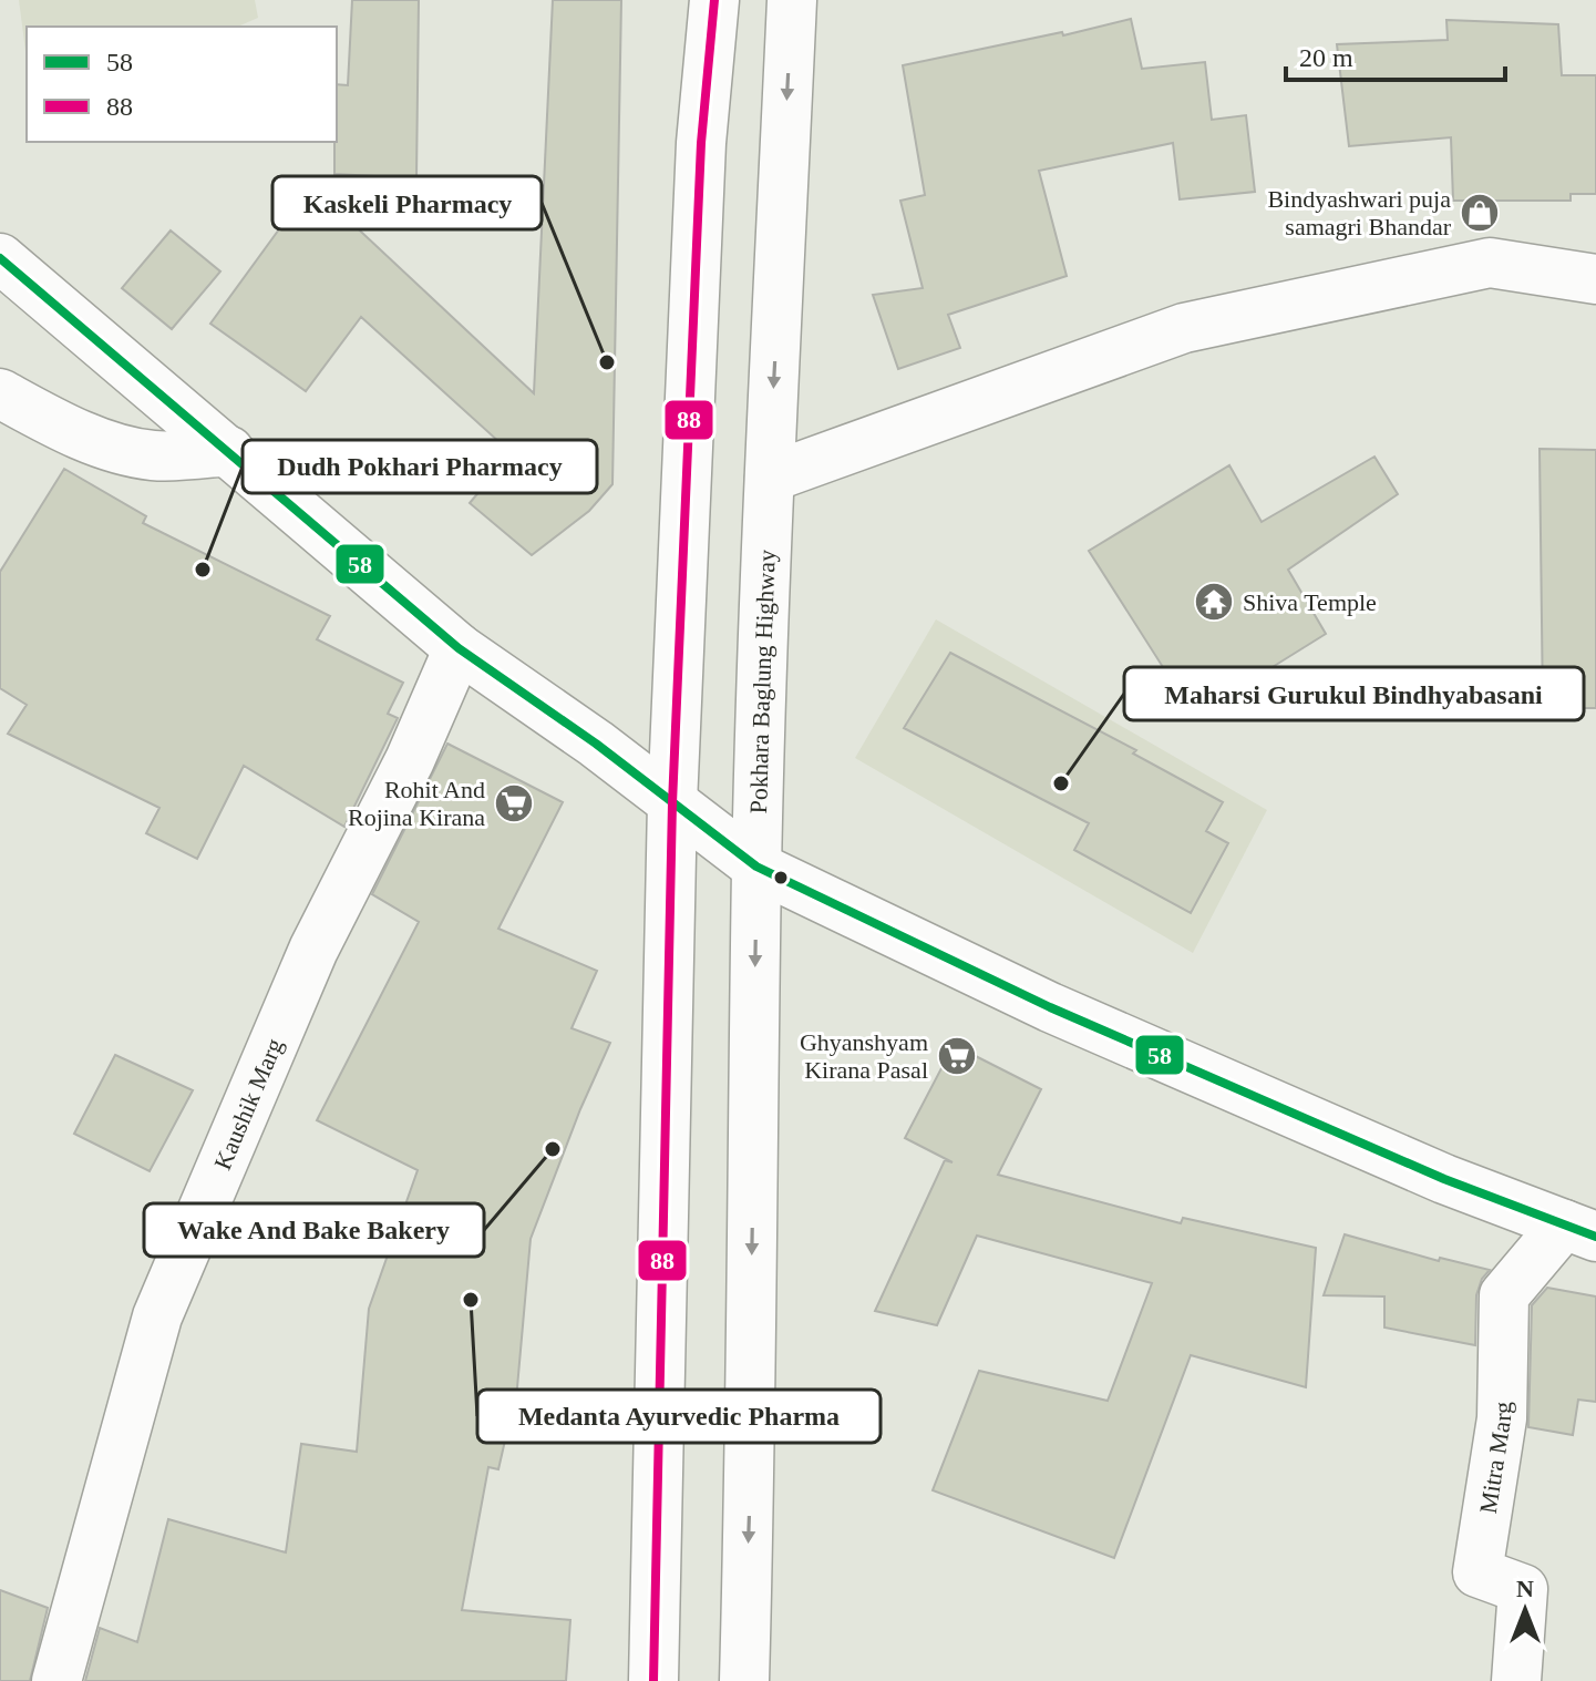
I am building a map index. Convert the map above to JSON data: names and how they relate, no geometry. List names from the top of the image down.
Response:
{
  "streets": {
    "main road": ["Pokhara Baglung Highway", "Kaushik Marg", "Mitra Marg"]
  },
  "places": {
    "shop": ["Bindyashwari puja samagri Bhandar"],
    "other": [
      "Kaskeli Pharmacy",
      "Dudh Pokhari Pharmacy",
      "Maharsi Gurukul Bindhyabasani",
      "Wake And Bake Bakery",
      "Medanta Ayurvedic Pharma"
    ],
    "temple": ["Shiva Temple"],
    "supermarket": ["Rohit And Rojina Kirana", "Ghyanshyam Kirana Pasal"]
  },
  "lines": ["transit line 88", "transit line 58"],
  "legend": ["58", "88"],
  "scale_bar": "20 m",
  "north": "top"
}
